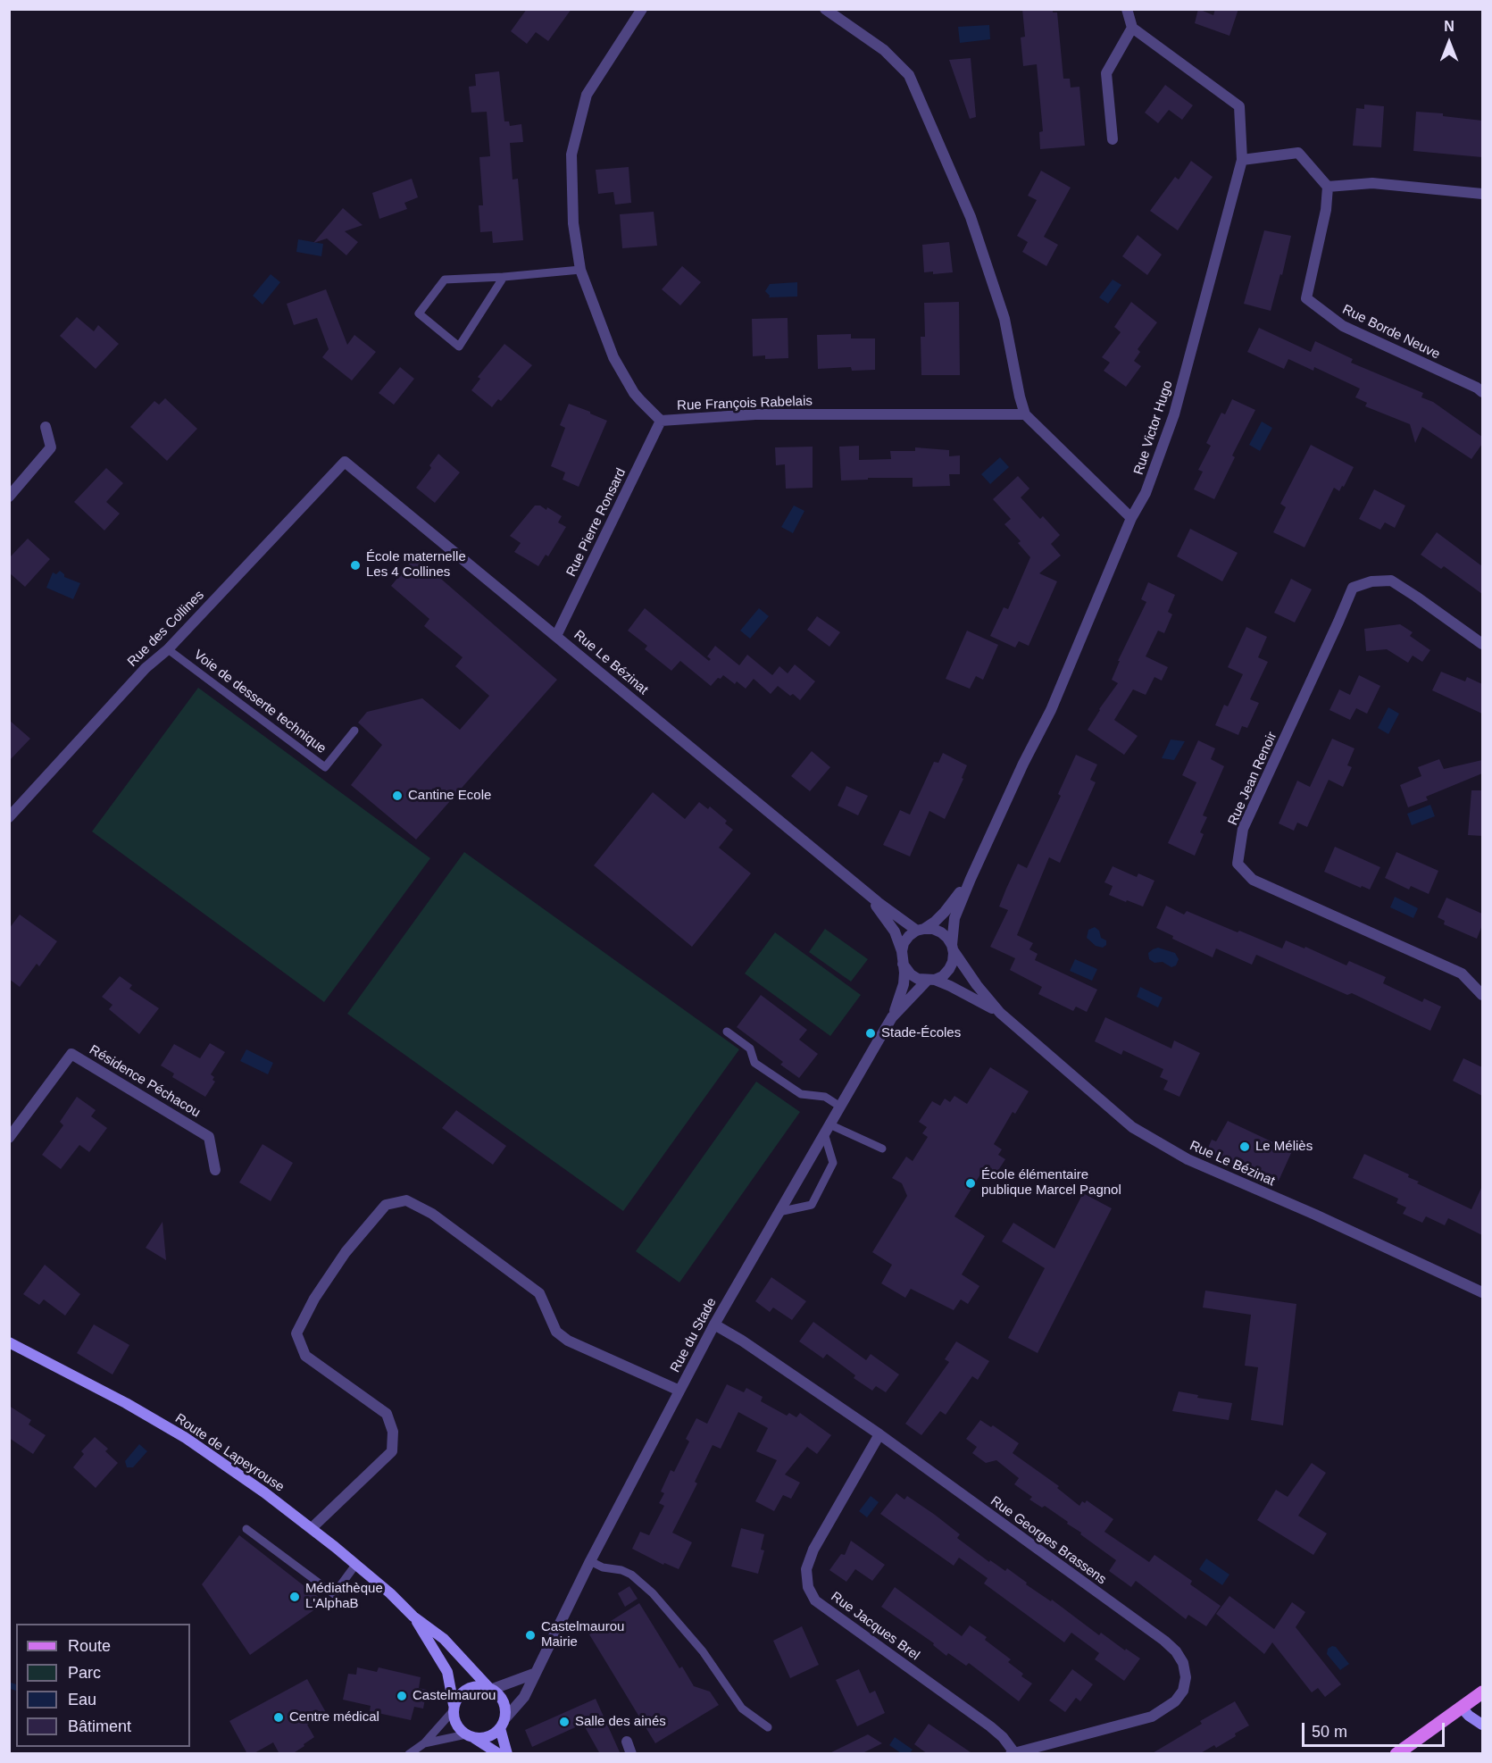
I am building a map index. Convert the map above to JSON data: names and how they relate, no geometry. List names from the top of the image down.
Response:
{
  "streets": {
    "street": [
      "Rue Borde Neuve",
      "Rue François Rabelais",
      "Rue Victor Hugo",
      "Rue Pierre Ronsard",
      "Rue des Collines",
      "Rue Le Bézinat",
      "Rue Jean Renoir",
      "Résidence Péchacou",
      "Rue du Stade",
      "Route de Lapeyrouse",
      "Rue Georges Brassens",
      "Rue Jacques Brel"
    ],
    "lane": ["Voie de desserte technique"]
  },
  "crossings": [
    ["Rue François Rabelais", "Rue Pierre Ronsard"],
    ["Rue Victor Hugo", "Rue Le Bézinat"],
    ["Rue Victor Hugo", "Rue du Stade"],
    ["Rue Pierre Ronsard", "Rue Le Bézinat"],
    ["Rue des Collines", "Rue Le Bézinat"],
    ["Rue des Collines", "Voie de desserte technique"],
    ["Rue Le Bézinat", "Rue du Stade"],
    ["Rue du Stade", "Route de Lapeyrouse"],
    ["Rue du Stade", "Rue Georges Brassens"],
    ["Rue Georges Brassens", "Rue Jacques Brel"]
  ],
  "places": [
    "École maternelle Les 4 Collines",
    "Cantine Ecole",
    "Stade-Écoles",
    "Le Méliès",
    "École élémentaire publique Marcel Pagnol",
    "Médiathèque L'AlphaB",
    "Castelmaurou Mairie",
    "Castelmaurou",
    "Centre médical",
    "Salle des ainés"
  ],
  "legend": [
    "Route",
    "Parc",
    "Eau",
    "Bâtiment"
  ],
  "scale_bar": "50 m",
  "north": "top"
}
